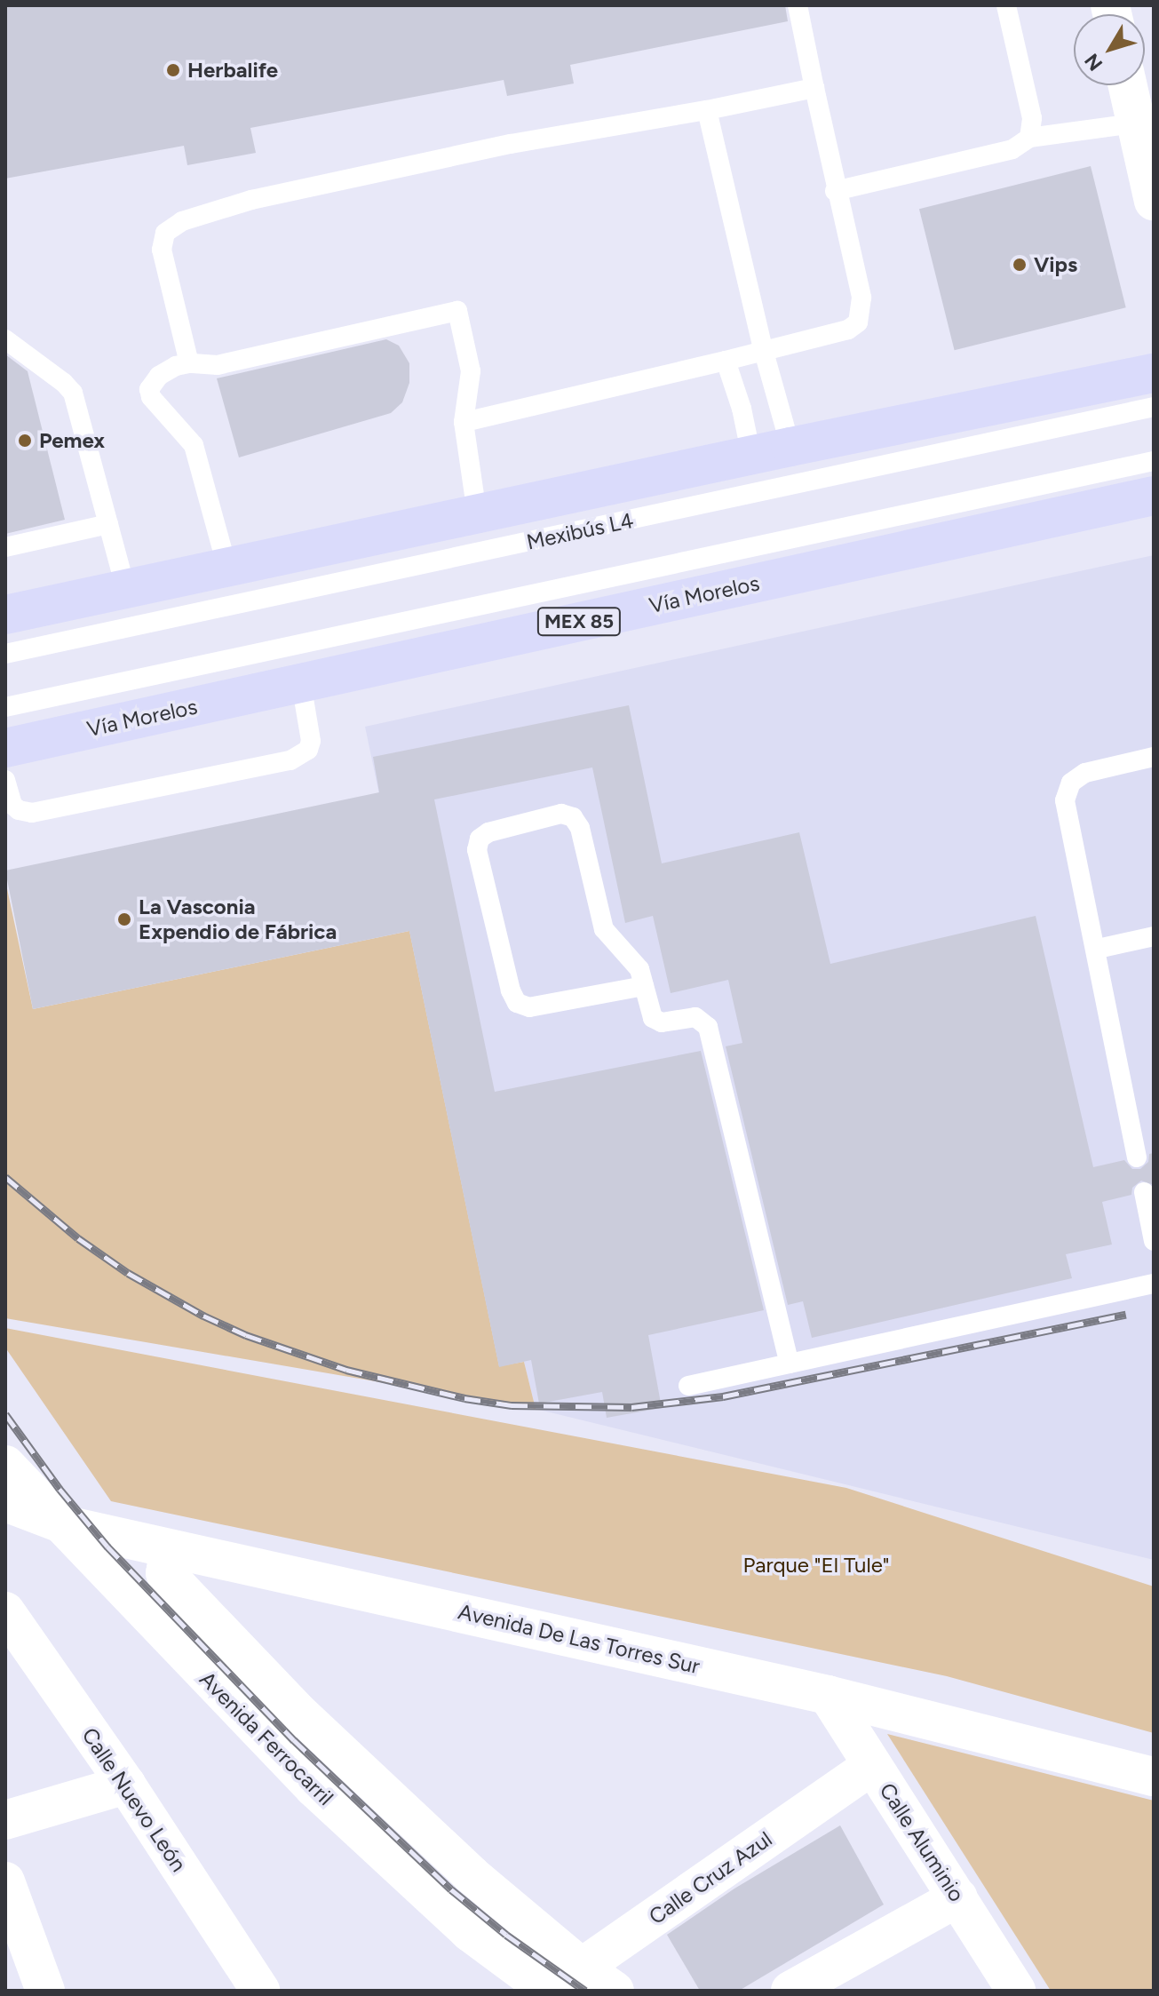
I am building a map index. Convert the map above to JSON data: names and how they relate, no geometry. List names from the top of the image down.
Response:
{
  "streets": {
    "main road": ["Vía Morelos", "MEX 85"],
    "street": [
      "Avenida De Las Torres Sur",
      "Avenida Ferrocarril",
      "Calle Nuevo León",
      "Calle Aluminio",
      "Calle Cruz Azul"
    ],
    "lane": ["Mexibús L4"]
  },
  "crossings": [
    ["Avenida De Las Torres Sur", "Avenida Ferrocarril"],
    ["Avenida De Las Torres Sur", "Calle Aluminio"],
    ["Avenida Ferrocarril", "Calle Cruz Azul"],
    ["Calle Aluminio", "Calle Cruz Azul"]
  ],
  "parks": ["Parque \"El Tule\""],
  "places": [
    "Herbalife",
    "Vips",
    "Pemex",
    "La Vasconia Expendio de Fábrica"
  ],
  "north": "bottom left"
}
